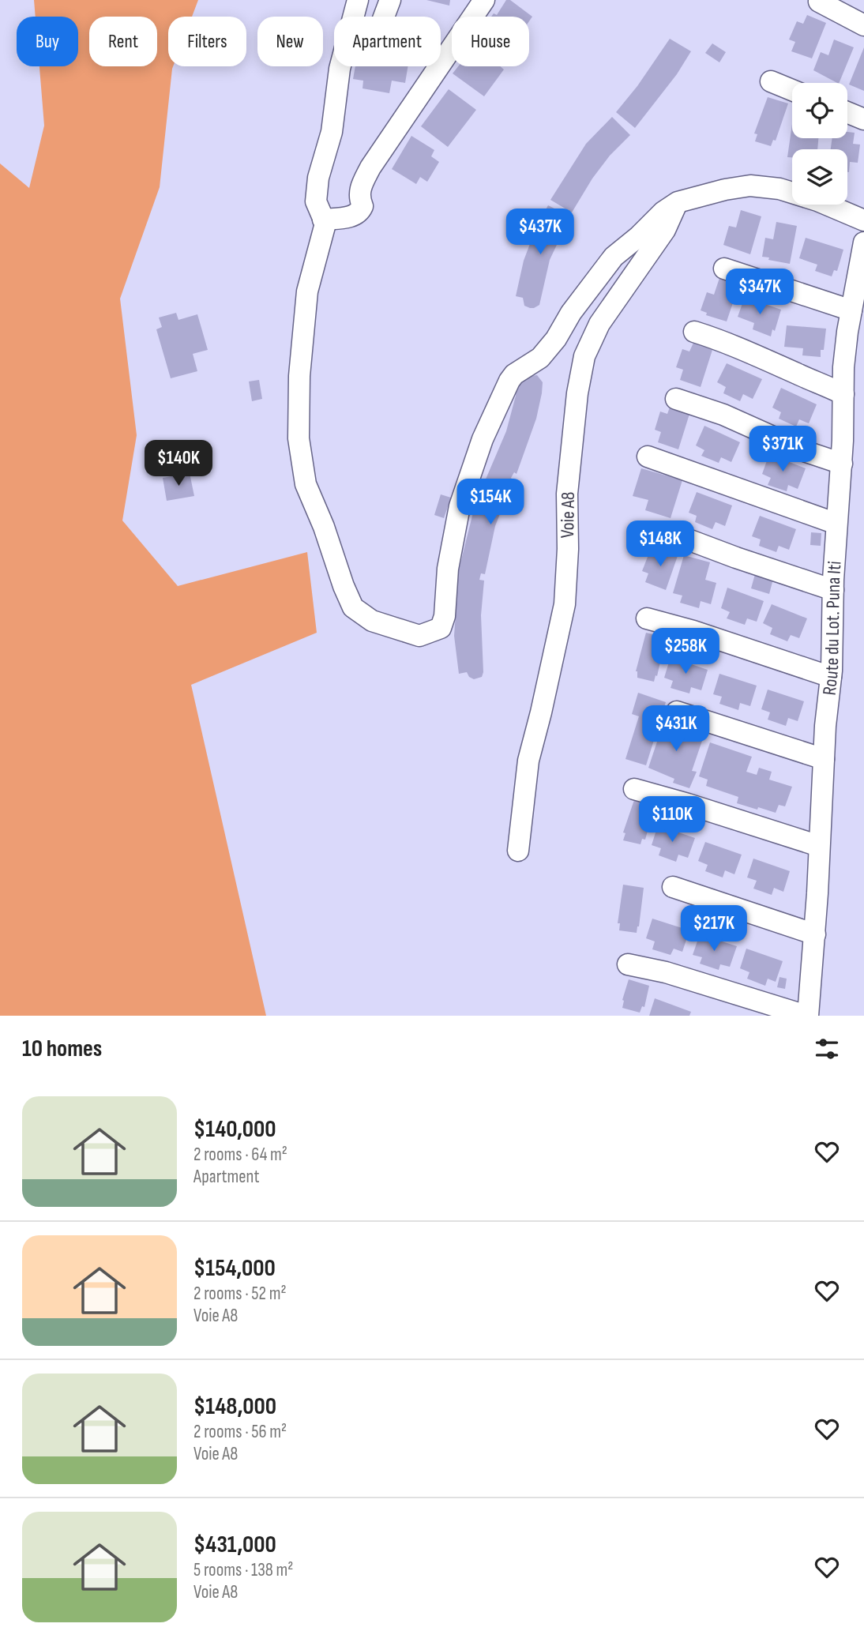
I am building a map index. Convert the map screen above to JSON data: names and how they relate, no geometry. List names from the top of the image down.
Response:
{
  "streets": {
    "street": ["Voie A8", "Route du Lot. Puna Iti"]
  },
  "page": {
    "chip": [
      "Buy",
      "Rent",
      "Filters",
      "New",
      "Apartment",
      "House"
    ],
    "price": [
      "$437K",
      "$347K",
      "$371K",
      "$140K",
      "$154K",
      "$148K",
      "$258K",
      "$431K",
      "$110K",
      "$217K"
    ],
    "heading": "10 homes",
    "list": [
      {
        "name": "$140,000",
        "note": "2 rooms · 64 m² · Apartment"
      },
      {
        "name": "$154,000",
        "note": "2 rooms · 52 m² · Voie A8"
      },
      {
        "name": "$148,000",
        "note": "2 rooms · 56 m² · Voie A8"
      },
      {
        "name": "$431,000",
        "note": "5 rooms · 138 m² · Voie A8"
      }
    ]
  }
}
